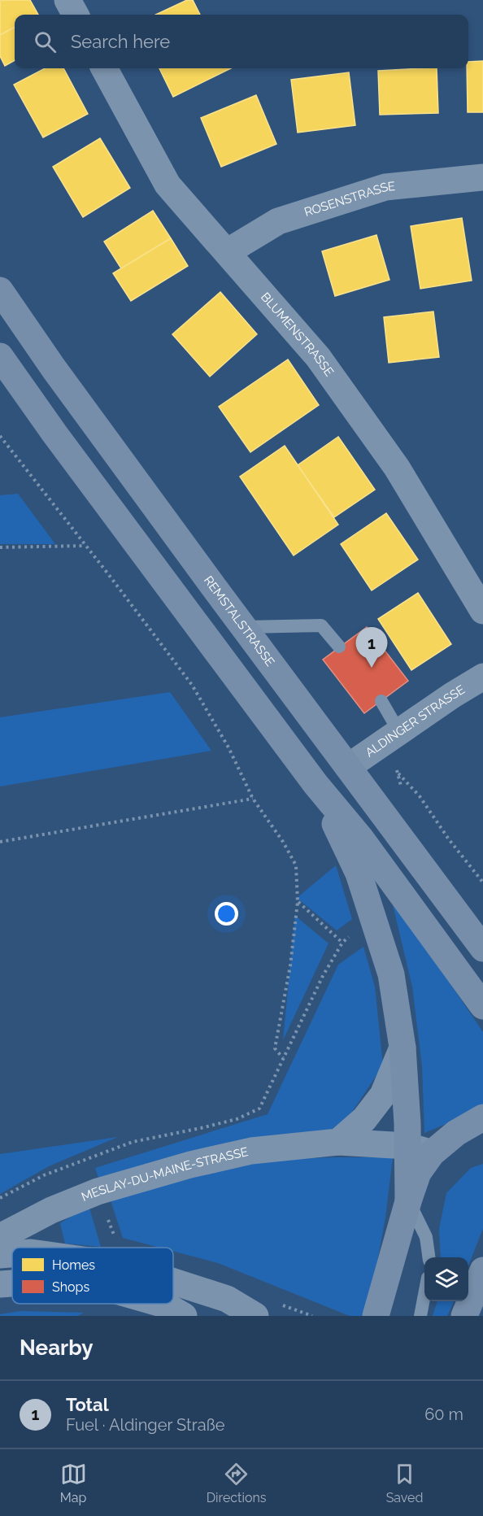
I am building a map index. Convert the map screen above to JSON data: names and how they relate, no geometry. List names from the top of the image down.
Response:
{
  "streets": {
    "main road": ["REMSTALSTRASSE"],
    "street": [
      "ROSENSTRASSE",
      "BLUMENSTRASSE",
      "ALDINGER STRASSE",
      "MESLAY-DU-MAINE-STRASSE"
    ]
  },
  "crossings": [
    ["ROSENSTRASSE", "BLUMENSTRASSE"],
    ["REMSTALSTRASSE", "ALDINGER STRASSE"]
  ],
  "legend": ["Homes", "Shops"],
  "page": {
    "search": "Search here",
    "pins": "1",
    "heading": "Nearby",
    "list": [
      {
        "mark": "1",
        "name": "Total",
        "note": "Fuel · Aldinger Straße",
        "value": "60 m"
      }
    ],
    "nav": ["Map", "Directions", "Saved"]
  }
}
